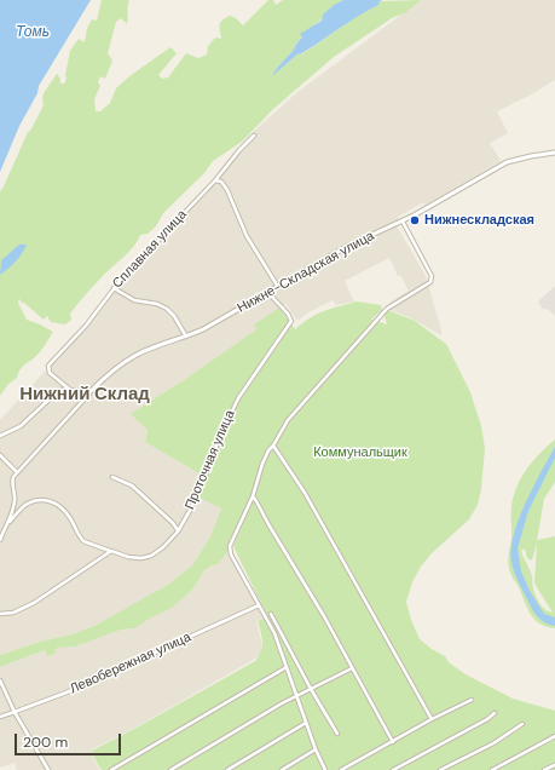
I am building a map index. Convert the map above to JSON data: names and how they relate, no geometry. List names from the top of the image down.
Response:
{
  "streets": {
    "street": [
      "Сплавная улица",
      "Нижне-Складская улица",
      "Проточная улица",
      "Левобережная улица"
    ]
  },
  "crossings": [
    ["Нижне-Складская улица", "Проточная улица"]
  ],
  "districts": ["Нижний Склад"],
  "water": ["Томь"],
  "parks": ["Коммунальщик"],
  "places": ["Нижнескладская"],
  "scale_bar": "200 m"
}
